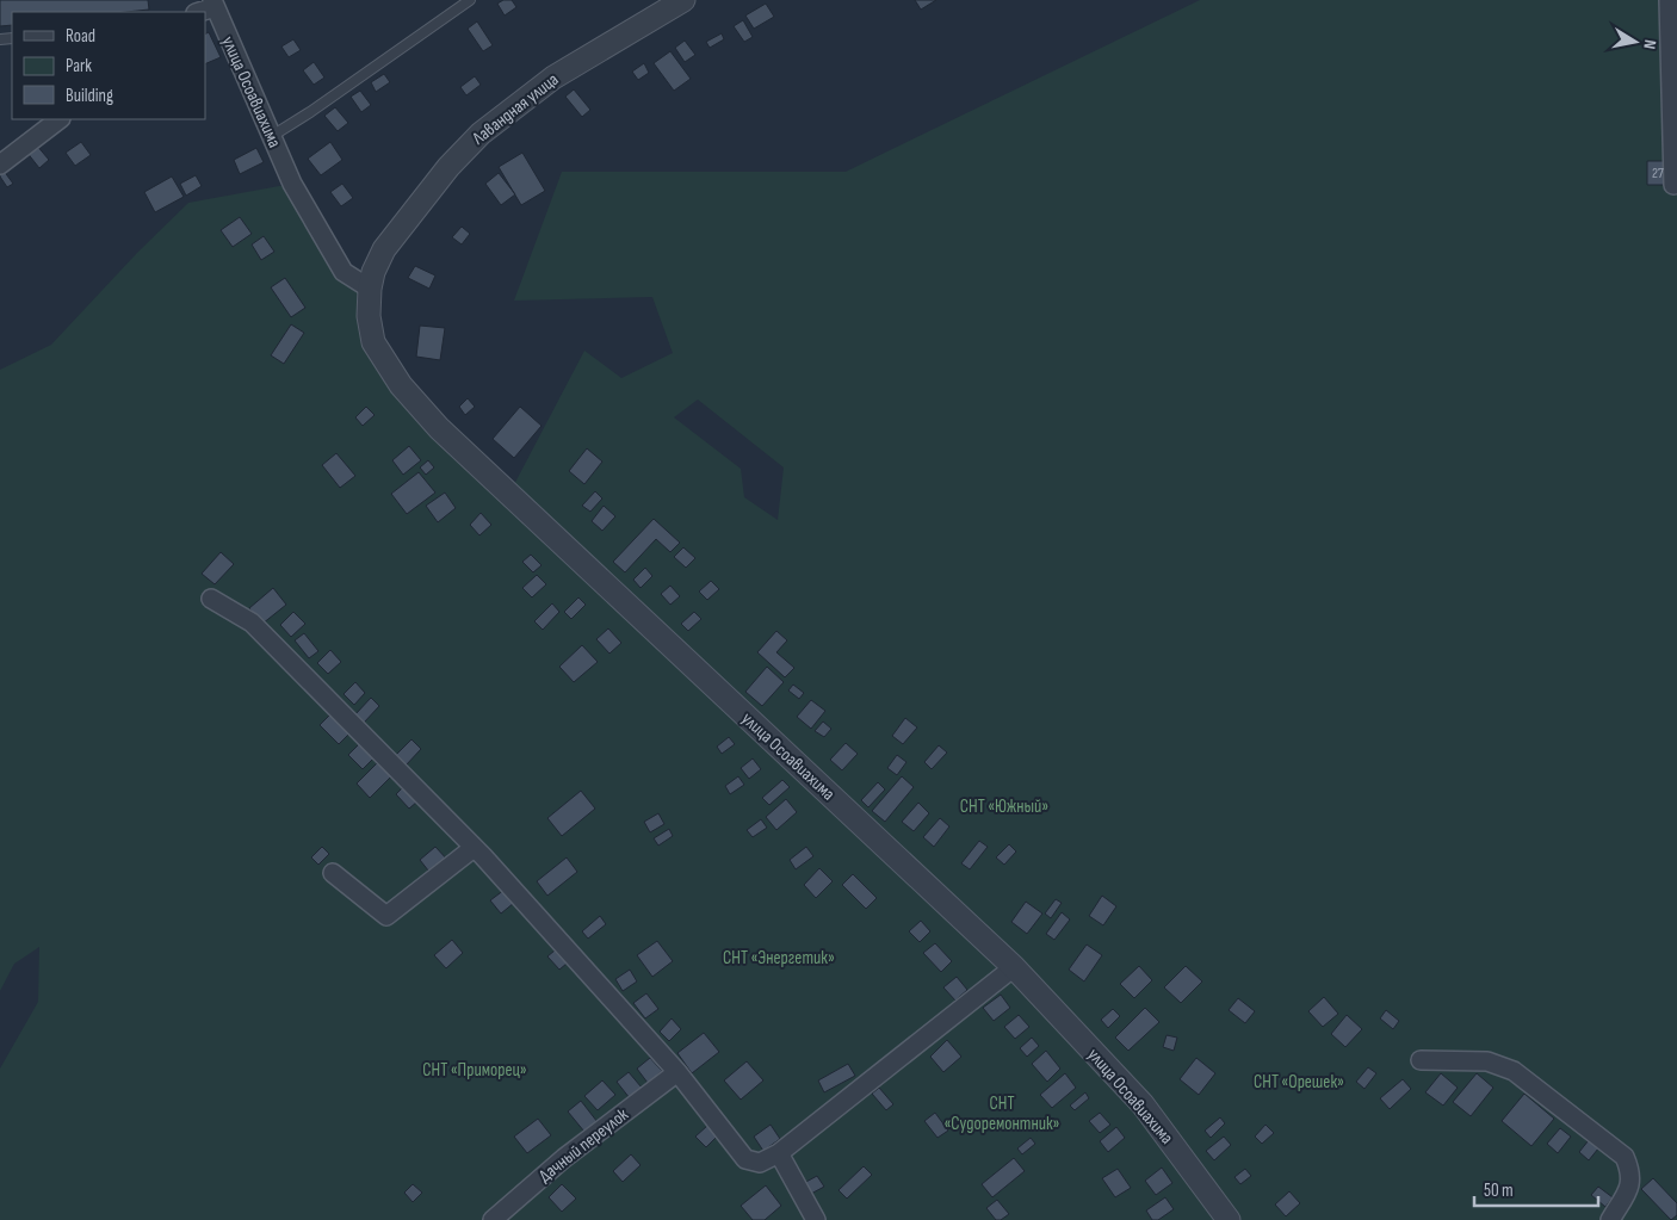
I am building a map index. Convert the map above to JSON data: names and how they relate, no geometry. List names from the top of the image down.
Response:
{
  "streets": {
    "street": ["улица Осоавиахима", "Лавандная улица", "Дачный переулок"]
  },
  "crossings": [
    ["улица Осоавиахима", "Лавандная улица"]
  ],
  "parks": [
    "СНТ «Южный»",
    "СНТ «Энергетик»",
    "СНТ «Приморец»",
    "СНТ «Орешек»",
    "СНТ «Судоремонтник»"
  ],
  "house_numbers": ["27"],
  "legend": ["Road", "Park", "Building"],
  "scale_bar": "50 m",
  "north": "right"
}
